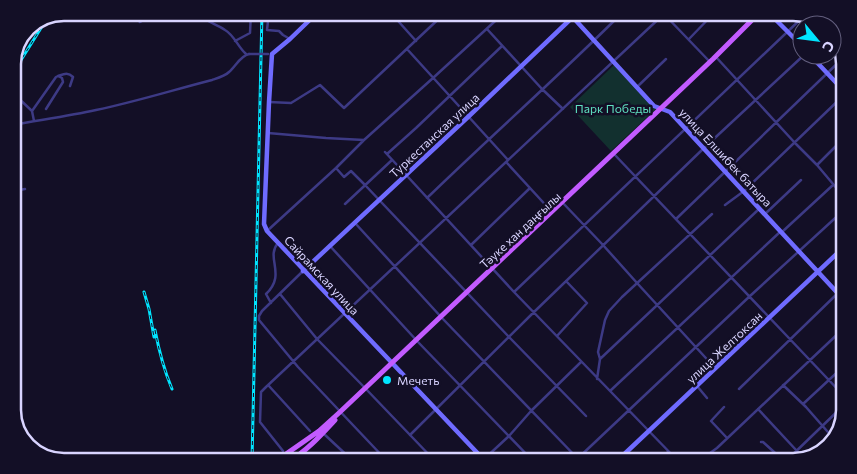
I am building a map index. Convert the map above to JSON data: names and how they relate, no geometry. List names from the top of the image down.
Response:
{
  "streets": {
    "main road": [
      "Туркестанская улица",
      "улица Елшибек батыра",
      "Тәуке хан даңғылы",
      "Сайрамская улица",
      "улица Желтоксан"
    ]
  },
  "crossings": [
    ["Туркестанская улица", "Сайрамская улица"],
    ["улица Елшибек батыра", "Тәуке хан даңғылы"],
    ["улица Елшибек батыра", "улица Желтоксан"],
    ["Тәуке хан даңғылы", "Сайрамская улица"]
  ],
  "parks": ["Парк Победы"],
  "places": ["Мечеть"],
  "north": "bottom right"
}
